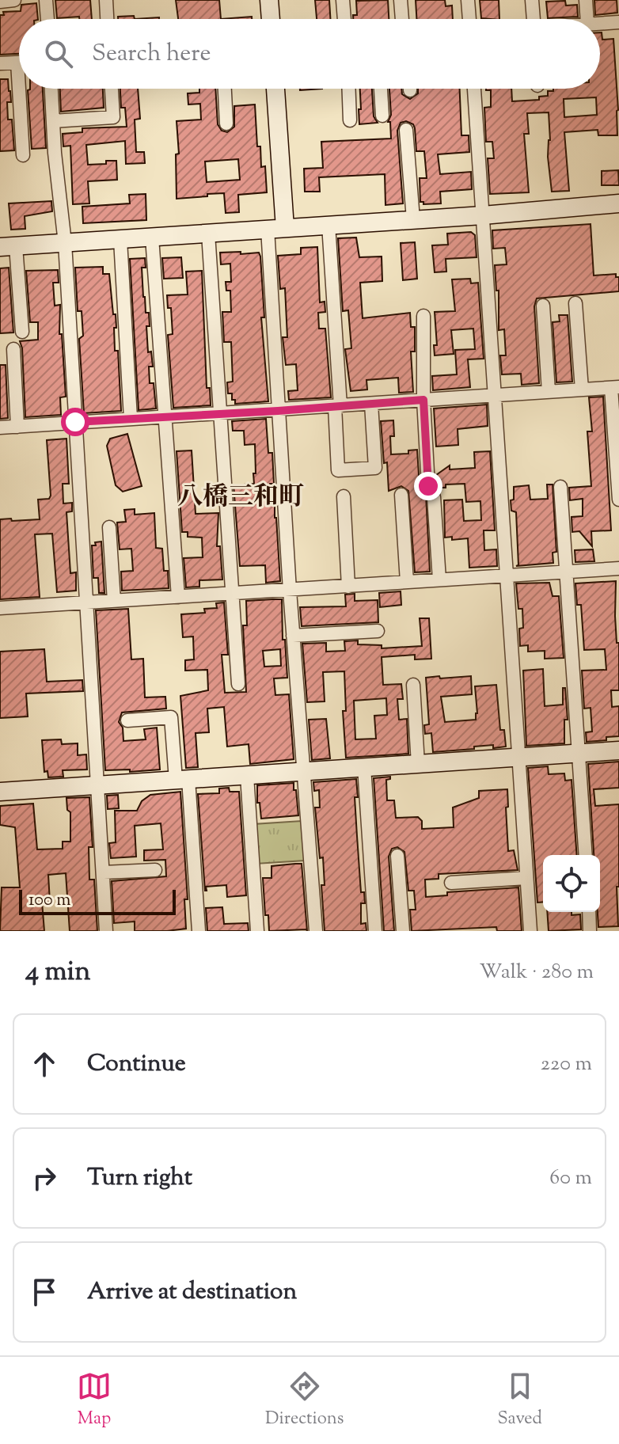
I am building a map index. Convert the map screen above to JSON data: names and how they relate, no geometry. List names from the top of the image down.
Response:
{
  "districts": ["八橋三和町"],
  "scale_bar": "100 m",
  "page": {
    "search": "Search here",
    "scale": "100 m",
    "heading": ["4 min", "Walk · 280 m"],
    "list": [
      ["Continue", "220 m"],
      ["Turn right", "60 m"],
      "Arrive at destination"
    ],
    "nav": ["Map", "Directions", "Saved"]
  }
}
